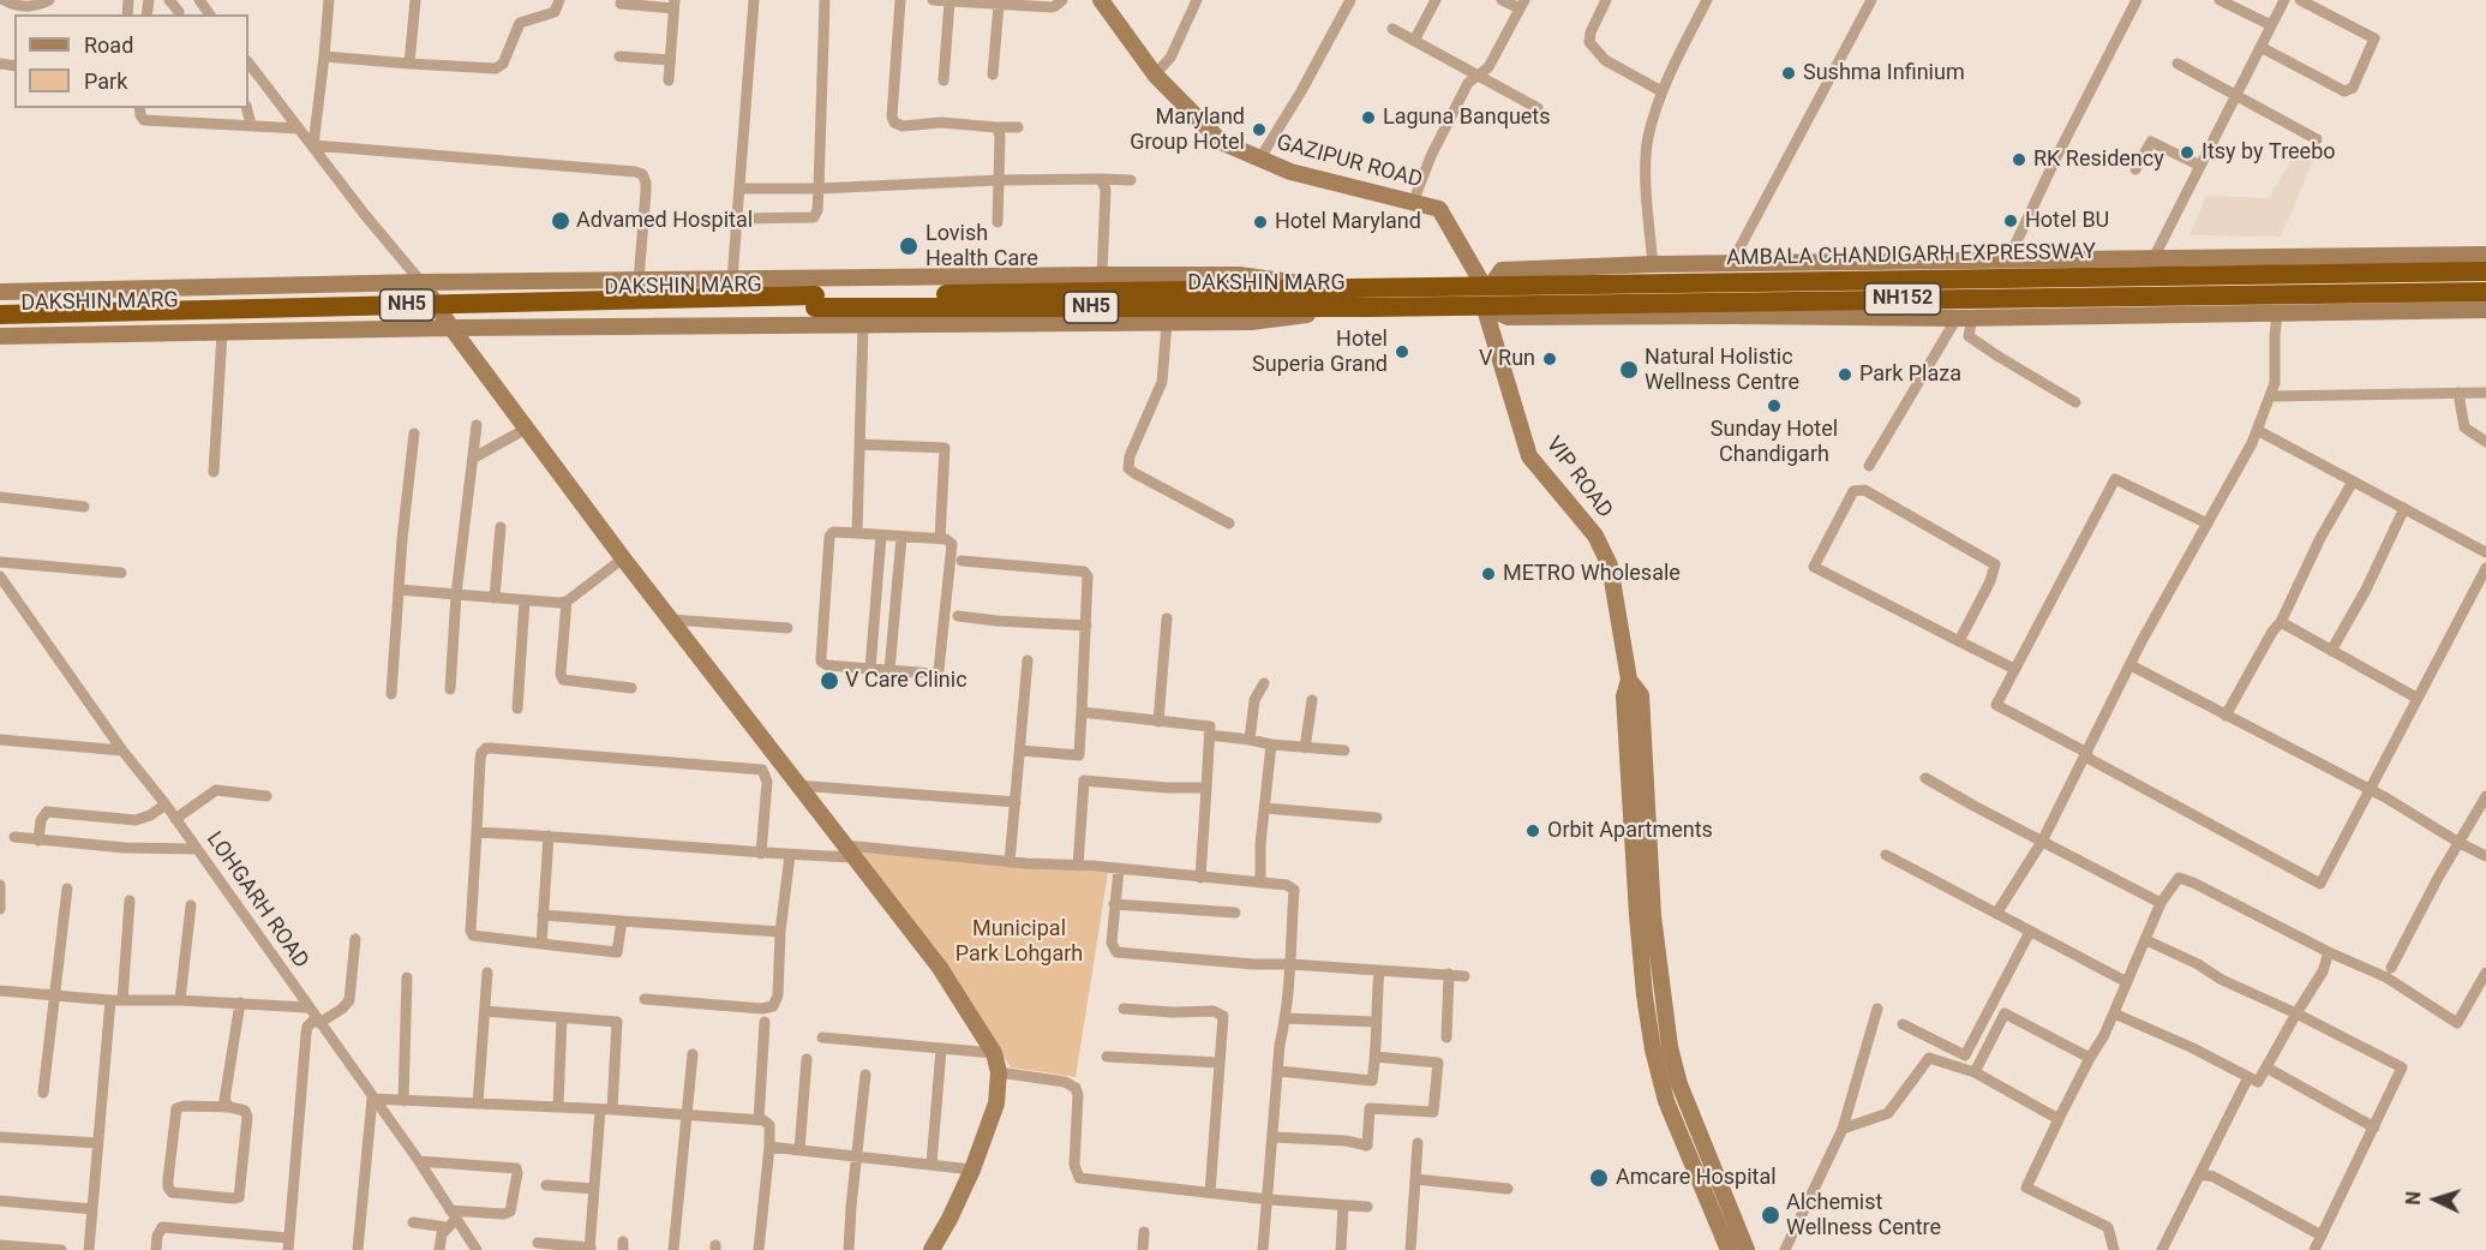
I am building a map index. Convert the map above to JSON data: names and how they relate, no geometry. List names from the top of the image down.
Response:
{
  "streets": {
    "highway": [
      "AMBALA CHANDIGARH EXPRESSWAY",
      "DAKSHIN MARG",
      "NH152",
      "NH5"
    ],
    "street": ["GAZIPUR ROAD", "VIP ROAD", "LOHGARH ROAD"]
  },
  "crossings": [
    ["GAZIPUR ROAD", "AMBALA CHANDIGARH EXPRESSWAY"],
    ["GAZIPUR ROAD", "VIP ROAD"],
    ["AMBALA CHANDIGARH EXPRESSWAY", "DAKSHIN MARG"],
    ["AMBALA CHANDIGARH EXPRESSWAY", "NH152"],
    ["AMBALA CHANDIGARH EXPRESSWAY", "NH5"],
    ["AMBALA CHANDIGARH EXPRESSWAY", "VIP ROAD"],
    ["DAKSHIN MARG", "NH152"],
    ["DAKSHIN MARG", "NH5"]
  ],
  "parks": ["Municipal Park Lohgarh"],
  "places": [
    "Sushma Infinium",
    "Laguna Banquets",
    "Maryland Group Hotel",
    "Itsy by Treebo",
    "RK Residency",
    "Advamed Hospital",
    "Hotel BU",
    "Hotel Maryland",
    "Lovish Health Care",
    "Hotel Superia Grand",
    "V Run",
    "Natural Holistic Wellness Centre",
    "Park Plaza",
    "Sunday Hotel Chandigarh",
    "METRO Wholesale",
    "V Care Clinic",
    "Orbit Apartments",
    "Amcare Hospital",
    "Alchemist Wellness Centre"
  ],
  "legend": ["Road", "Park"],
  "north": "left"
}
